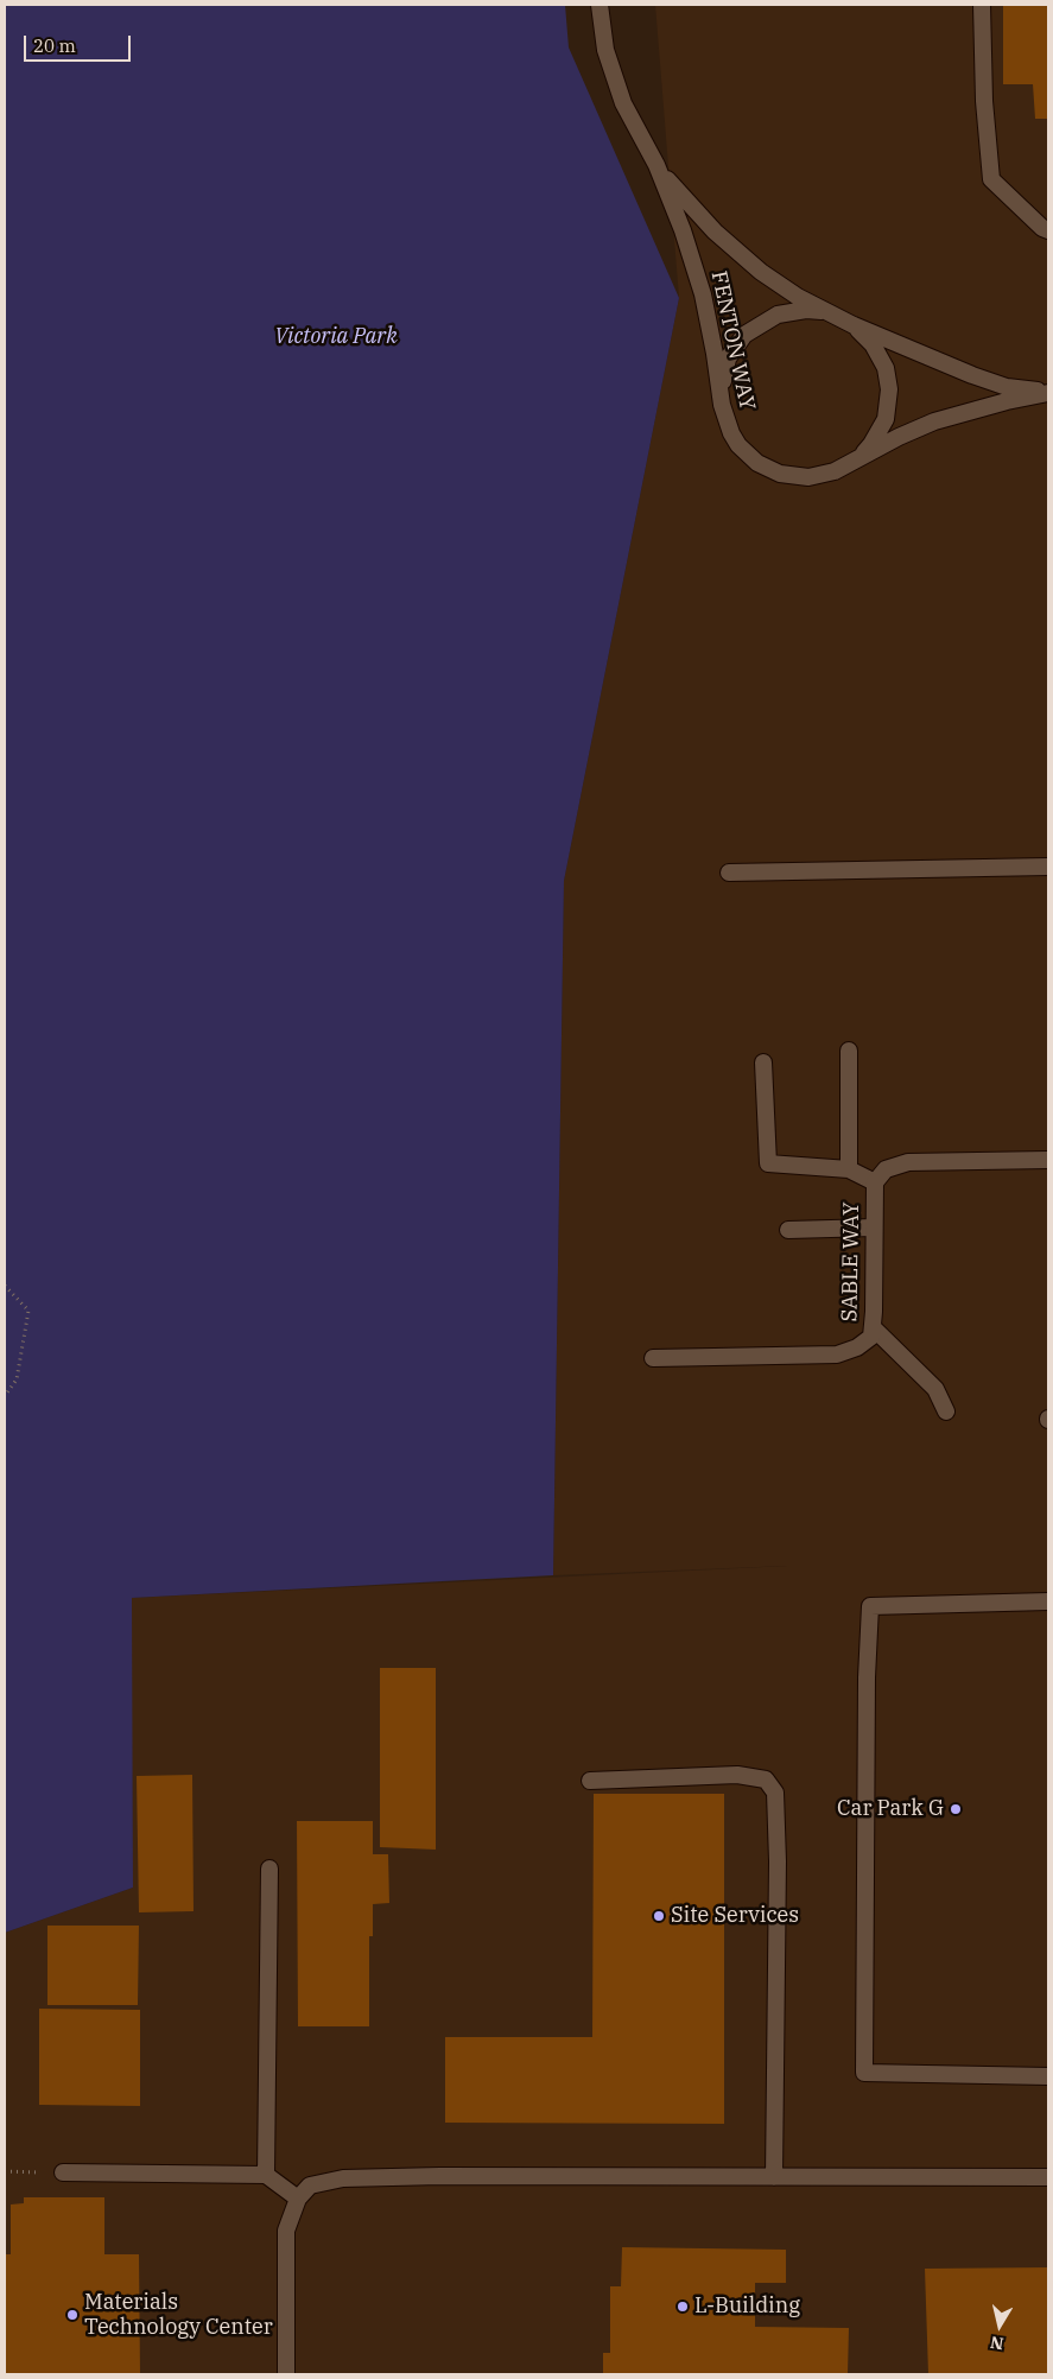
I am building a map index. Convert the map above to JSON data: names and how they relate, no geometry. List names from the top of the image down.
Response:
{
  "streets": {
    "street": ["FENTON WAY", "SABLE WAY"]
  },
  "parks": ["Victoria Park"],
  "places": [
    "Car Park G",
    "Site Services",
    "L-Building",
    "Materials Technology Center"
  ],
  "scale_bar": "20 m",
  "north": "bottom"
}
